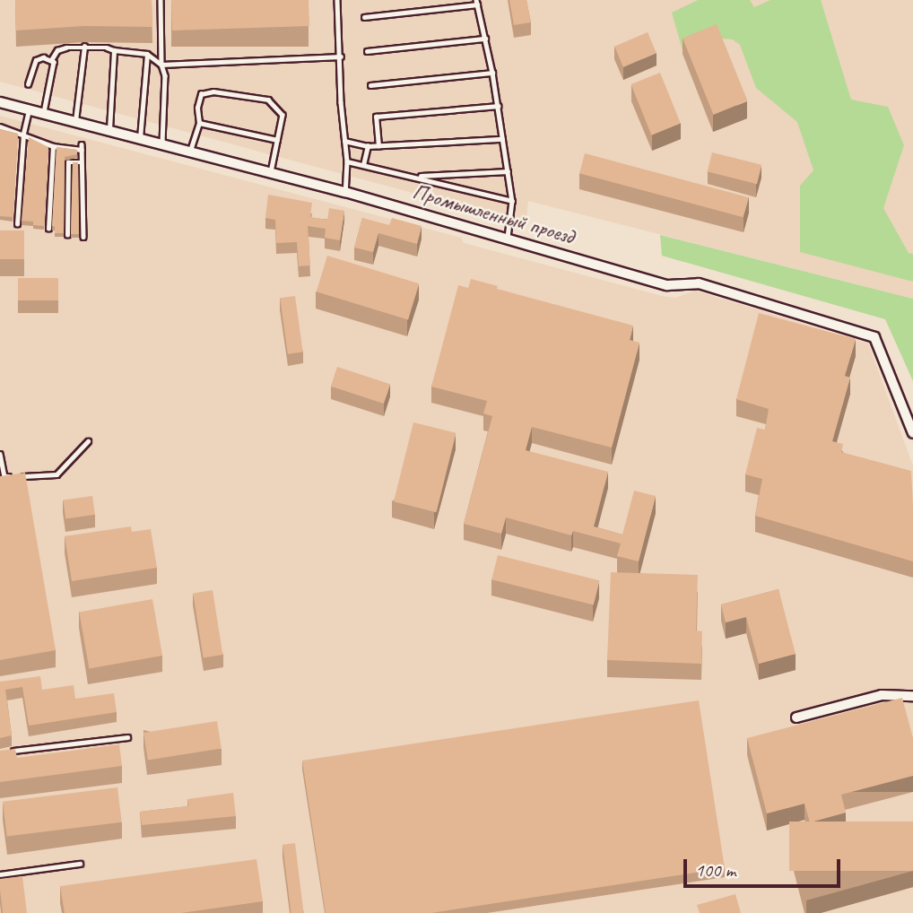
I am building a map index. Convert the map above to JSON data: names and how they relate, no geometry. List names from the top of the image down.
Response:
{
  "streets": {
    "street": ["Промышленный проезд"]
  },
  "scale_bar": "100 m"
}
